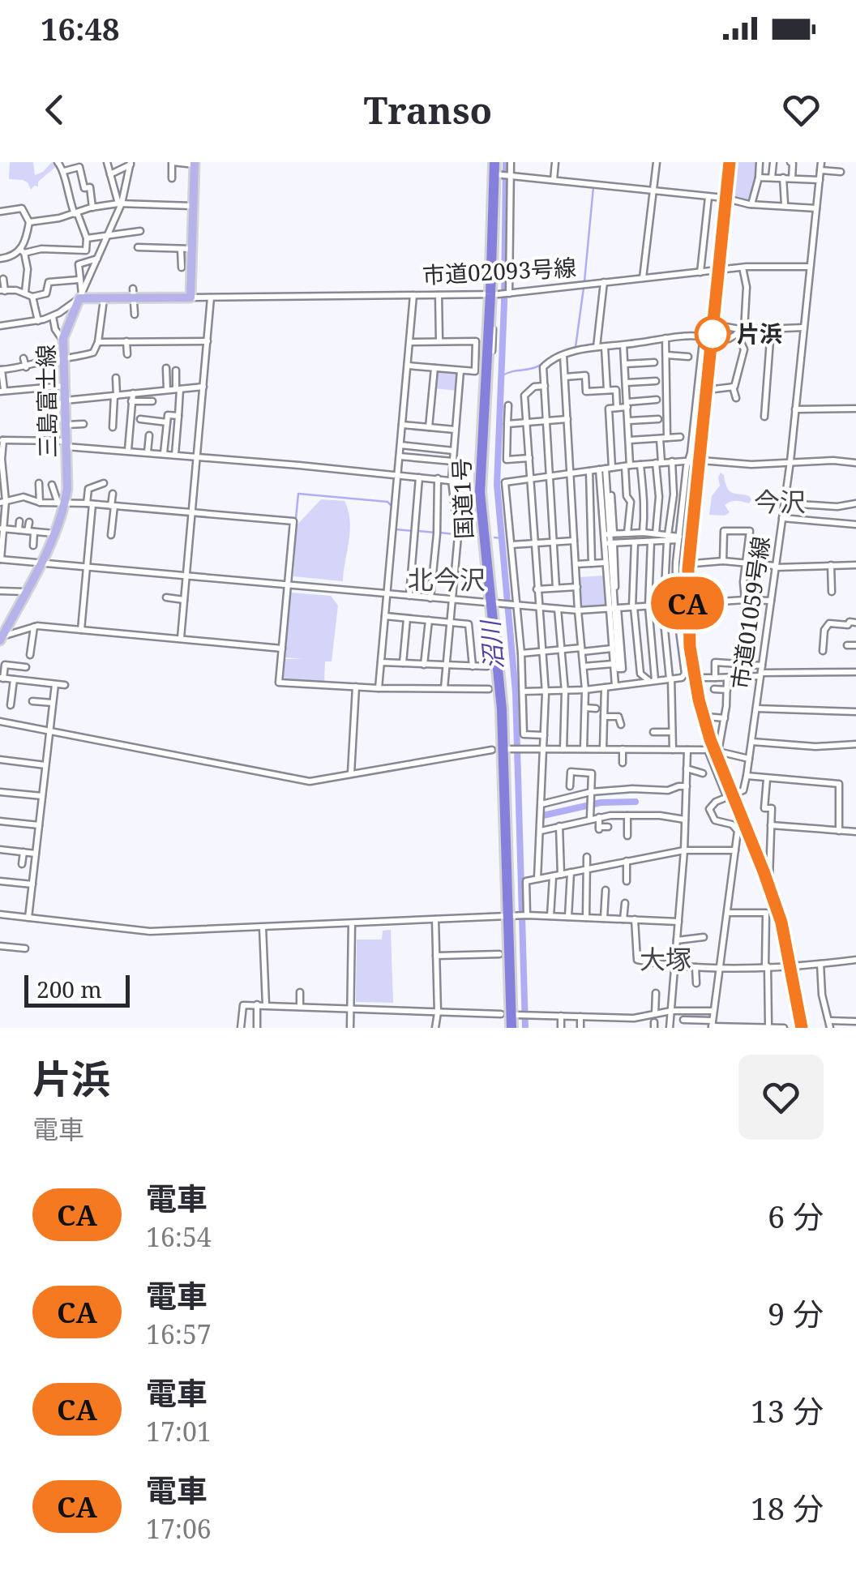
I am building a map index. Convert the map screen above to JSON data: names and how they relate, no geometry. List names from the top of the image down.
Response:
{
  "streets": {
    "highway": ["国道1号"],
    "main road": ["三島富士線"],
    "street": ["市道02093号線", "市道01059号線"]
  },
  "crossings": [
    ["市道02093号線", "国道1号"],
    ["市道02093号線", "市道01059号線"]
  ],
  "districts": ["今沢", "北今沢", "大塚"],
  "water": ["沼川"],
  "places": ["片浜"],
  "scale_bar": "200 m",
  "page": {
    "status": "16:48",
    "header": "Transo",
    "on_map": "CA",
    "scale": "200 m",
    "heading": ["片浜", "電車"],
    "list": [
      {
        "mark": "CA",
        "name": "電車",
        "note": "16:54",
        "value": "6 分"
      },
      {
        "mark": "CA",
        "name": "電車",
        "note": "16:57",
        "value": "9 分"
      },
      {
        "mark": "CA",
        "name": "電車",
        "note": "17:01",
        "value": "13 分"
      },
      {
        "mark": "CA",
        "name": "電車",
        "note": "17:06",
        "value": "18 分"
      }
    ]
  }
}
